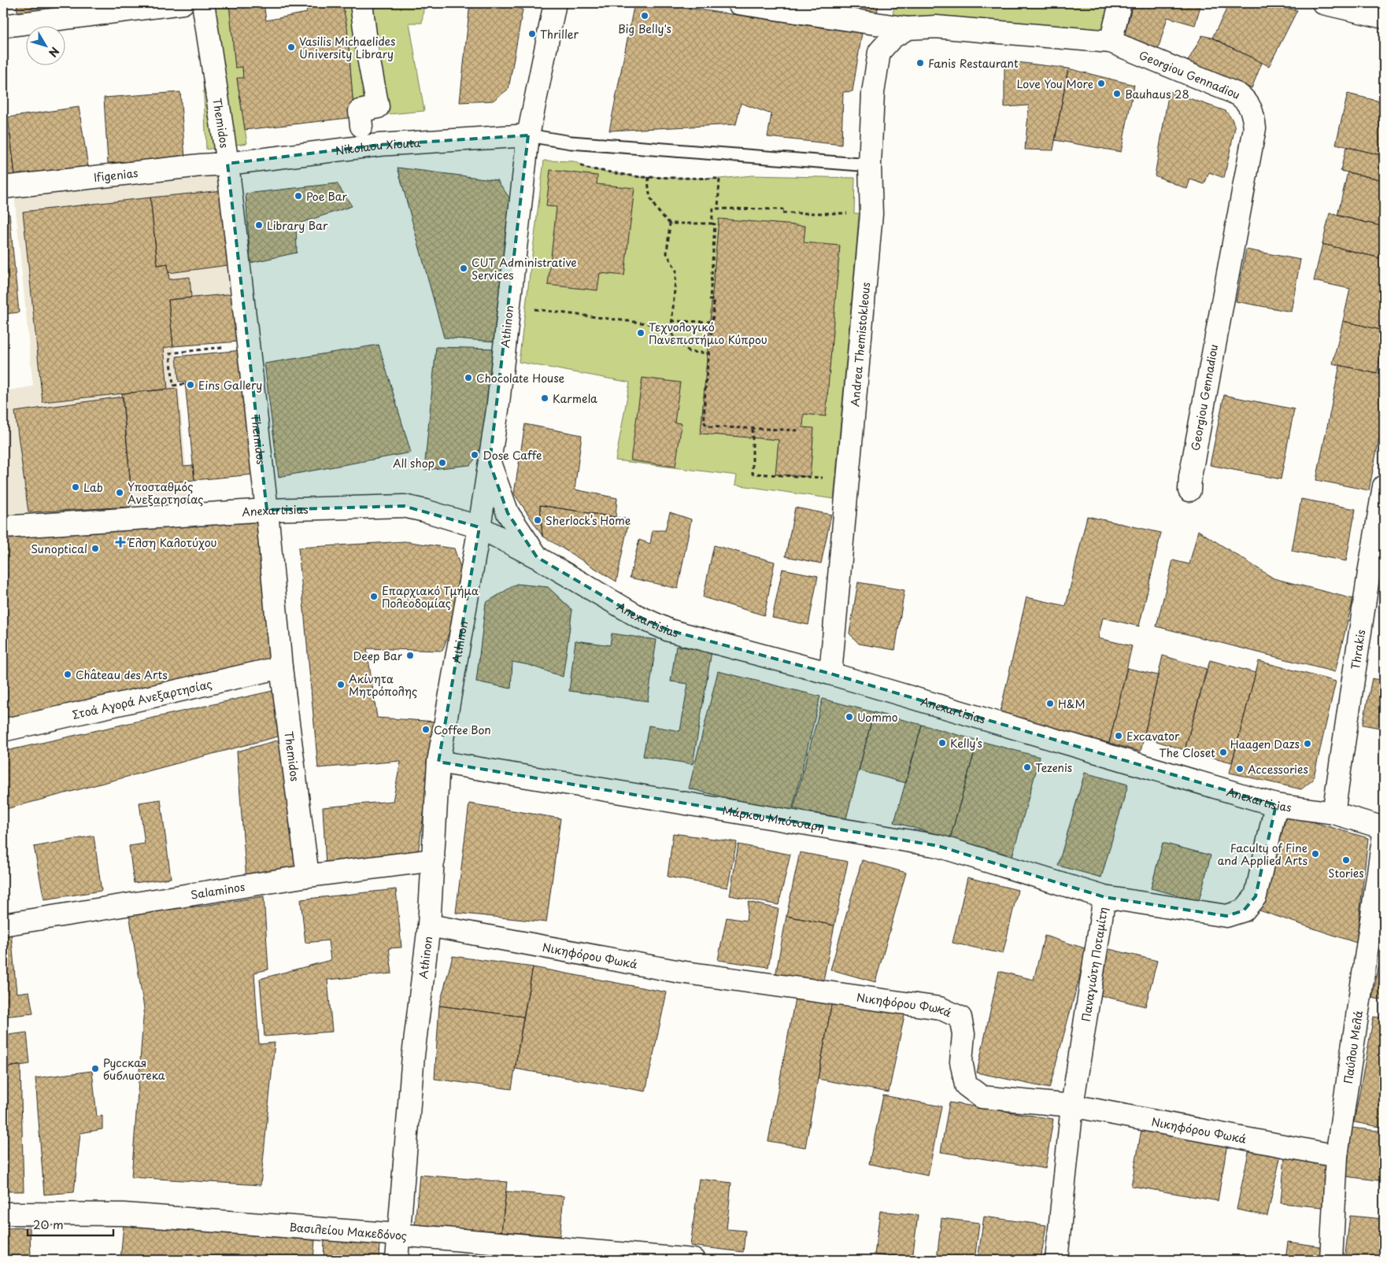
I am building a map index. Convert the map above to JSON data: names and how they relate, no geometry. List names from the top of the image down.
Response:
{
  "streets": {
    "street": [
      "Georgiou Gennadiou",
      "Themidos",
      "Nikolaou Xiouta",
      "Ifigenias",
      "Athinon",
      "Andrea Themistokleous",
      "Anexartisias",
      "Thrakis",
      "Στοά Αγορά Ανεξαρτησίας",
      "Μάρκου Μπότσαρη",
      "Salaminos",
      "Νικηφόρου Φωκά",
      "Παναγιώτη Ποταμίτη",
      "Παύλου Μελά",
      "Βασιλείου Μακεδόνος"
    ]
  },
  "crossings": [
    ["Georgiou Gennadiou", "Andrea Themistokleous"],
    ["Themidos", "Nikolaou Xiouta"],
    ["Themidos", "Ifigenias"],
    ["Themidos", "Anexartisias"],
    ["Themidos", "Στοά Αγορά Ανεξαρτησίας"],
    ["Themidos", "Salaminos"],
    ["Nikolaou Xiouta", "Ifigenias"],
    ["Nikolaou Xiouta", "Athinon"],
    ["Athinon", "Anexartisias"],
    ["Athinon", "Μάρκου Μπότσαρη"],
    ["Athinon", "Salaminos"],
    ["Athinon", "Νικηφόρου Φωκά"],
    ["Athinon", "Βασιλείου Μακεδόνος"],
    ["Andrea Themistokleous", "Anexartisias"],
    ["Anexartisias", "Thrakis"],
    ["Anexartisias", "Παναγιώτη Ποταμίτη"],
    ["Μάρκου Μπότσαρη", "Παναγιώτη Ποταμίτη"],
    ["Νικηφόρου Φωκά", "Παναγιώτη Ποταμίτη"],
    ["Νικηφόρου Φωκά", "Παύλου Μελά"]
  ],
  "places": {
    "other": [
      "Big Belly's",
      "Thriller",
      "Vasilis Michaelides University Library",
      "Fanis Restaurant",
      "Love You More",
      "Bauhaus 28",
      "Poe Bar",
      "Library Bar",
      "CUT Administrative Services",
      "Τεχνολογικό Πανεπιστήμιο Κύπρου",
      "Chocolate House",
      "Eins Gallery",
      "Karmela",
      "Dose Caffe",
      "All shop",
      "Lab",
      "Υποσταθμός Ανεξαρτησίας",
      "Sherlock’s Home",
      "Sunoptical",
      "Επαρχιακό Τμήμα Πολεοδομίας",
      "Deep Bar",
      "Château des Arts",
      "Ακίνητα Μητρόπολης",
      "H&M",
      "Uommo",
      "Coffee Bon",
      "Excavator",
      "Kelly’s",
      "Haagen Dazs",
      "The Closet",
      "Tezenis",
      "Accessories",
      "Faculty of Fine and Applied Arts",
      "Stories",
      "Русская библиотека"
    ],
    "health": ["Έλση Καλοτύχου"]
  },
  "scale_bar": "20 m",
  "north": "bottom right"
}
